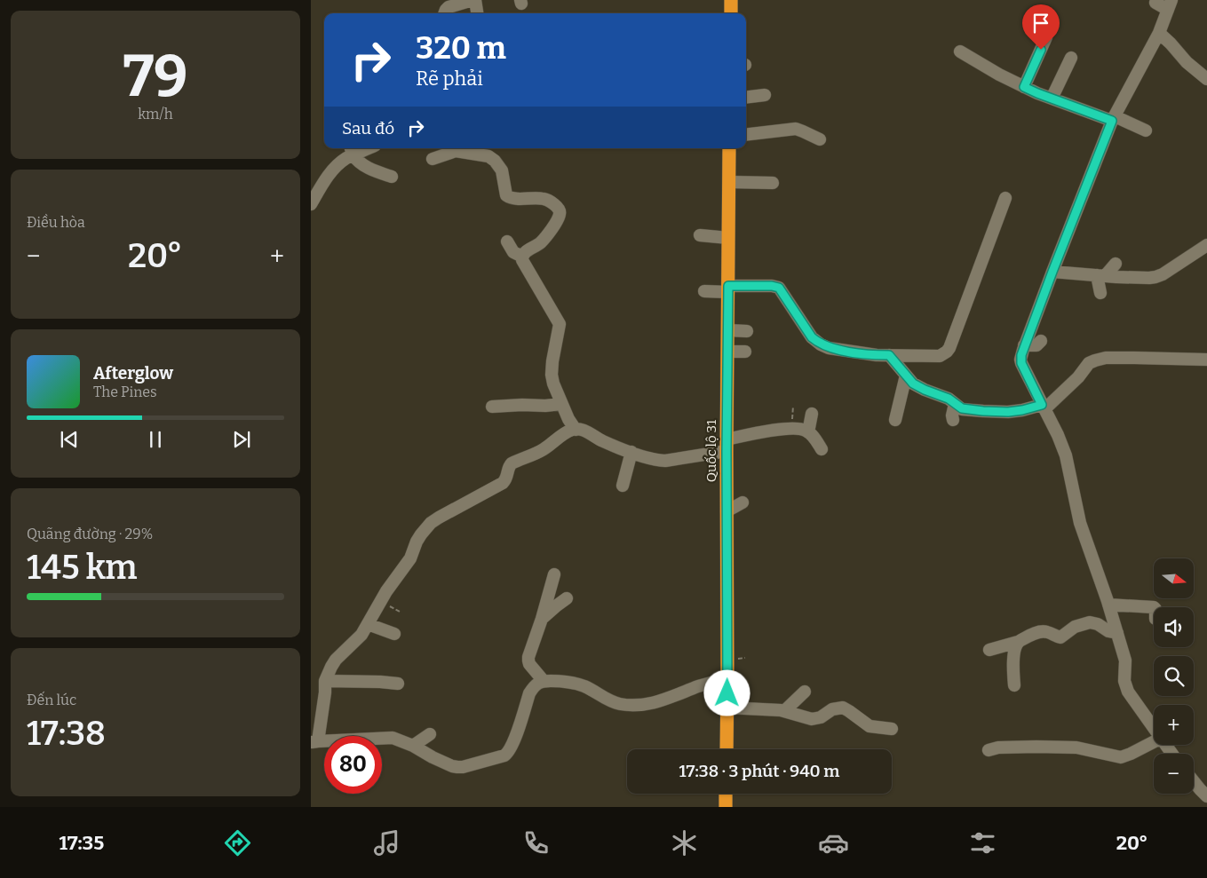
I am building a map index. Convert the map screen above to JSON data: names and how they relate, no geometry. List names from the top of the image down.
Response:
{
  "streets": {
    "highway": ["Quốc lộ 31"]
  },
  "north": "right",
  "page": {
    "tile": [
      ["79", "km/h"],
      "Điều hòa",
      ["Quãng đường · 29%", "145 km"],
      ["Đến lúc", "17:38"]
    ],
    "turn": ["320 m", "Rẽ phải"],
    "then": "Sau đó",
    "heat": ["−", "20°", "+"],
    "song": ["Afterglow", "The Pines"],
    "map_buttons": ["+", "−"],
    "limit": "80",
    "trip": "17:38 · 3 phút · 940 m",
    "tabs": ["17:35", "20°"]
  }
}
